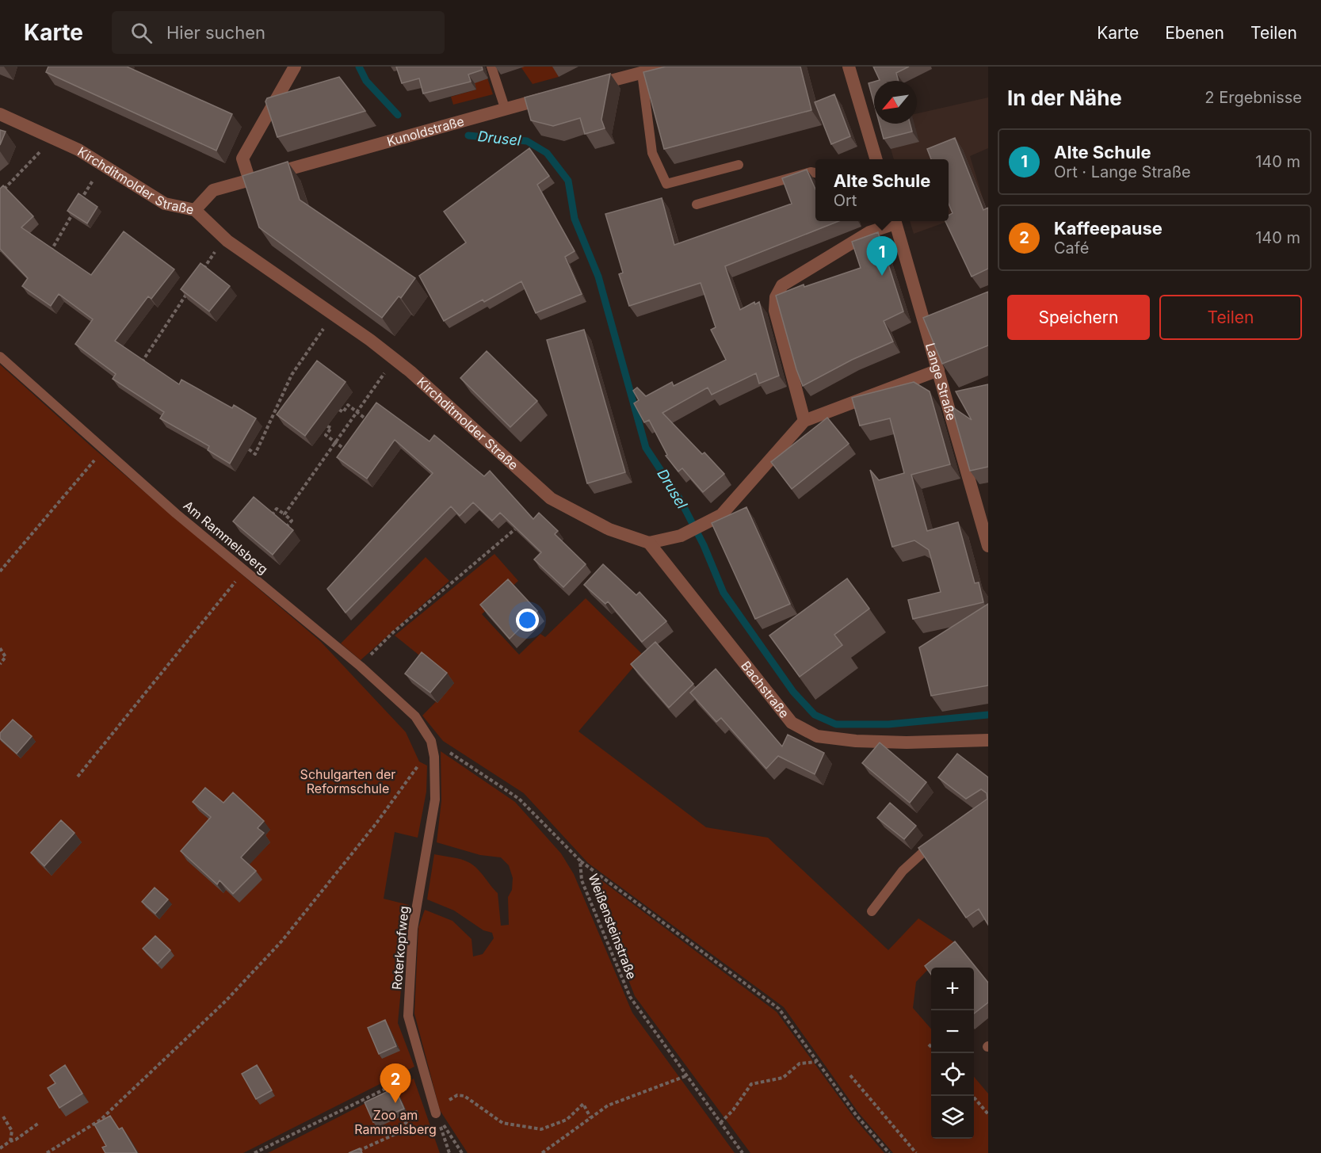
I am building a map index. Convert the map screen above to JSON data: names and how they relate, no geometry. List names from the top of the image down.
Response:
{
  "streets": {
    "street": [
      "Kunoldstraße",
      "Kirchditmolder Straße",
      "Lange Straße",
      "Bachstraße"
    ],
    "lane": ["Am Rammelsberg", "Roterkopfweg"],
    "path": ["Weißensteinstraße"]
  },
  "crossings": [
    ["Kunoldstraße", "Kirchditmolder Straße"],
    ["Kirchditmolder Straße", "Bachstraße"],
    ["Am Rammelsberg", "Weißensteinstraße"],
    ["Am Rammelsberg", "Roterkopfweg"],
    ["Weißensteinstraße", "Roterkopfweg"]
  ],
  "water": ["Drusel"],
  "parks": ["Schulgarten der Reformschule", "Zoo am Rammelsberg"],
  "north": "bottom left",
  "page": {
    "header": "Karte",
    "search": "Hier suchen",
    "nav": ["Karte", "Ebenen", "Teilen"],
    "heading": ["In der Nähe", "2 Ergebnisse"],
    "list": [
      {
        "mark": "1",
        "name": "Alte Schule",
        "note": "Ort · Lange Straße",
        "value": "140 m"
      },
      {
        "mark": "2",
        "name": "Kaffeepause",
        "note": "Café",
        "value": "140 m"
      }
    ],
    "popup": ["Alte Schule", "Ort"],
    "pins": ["1", "2"],
    "buttons": ["Speichern", "Teilen"],
    "map_buttons": ["+", "−"]
  }
}
